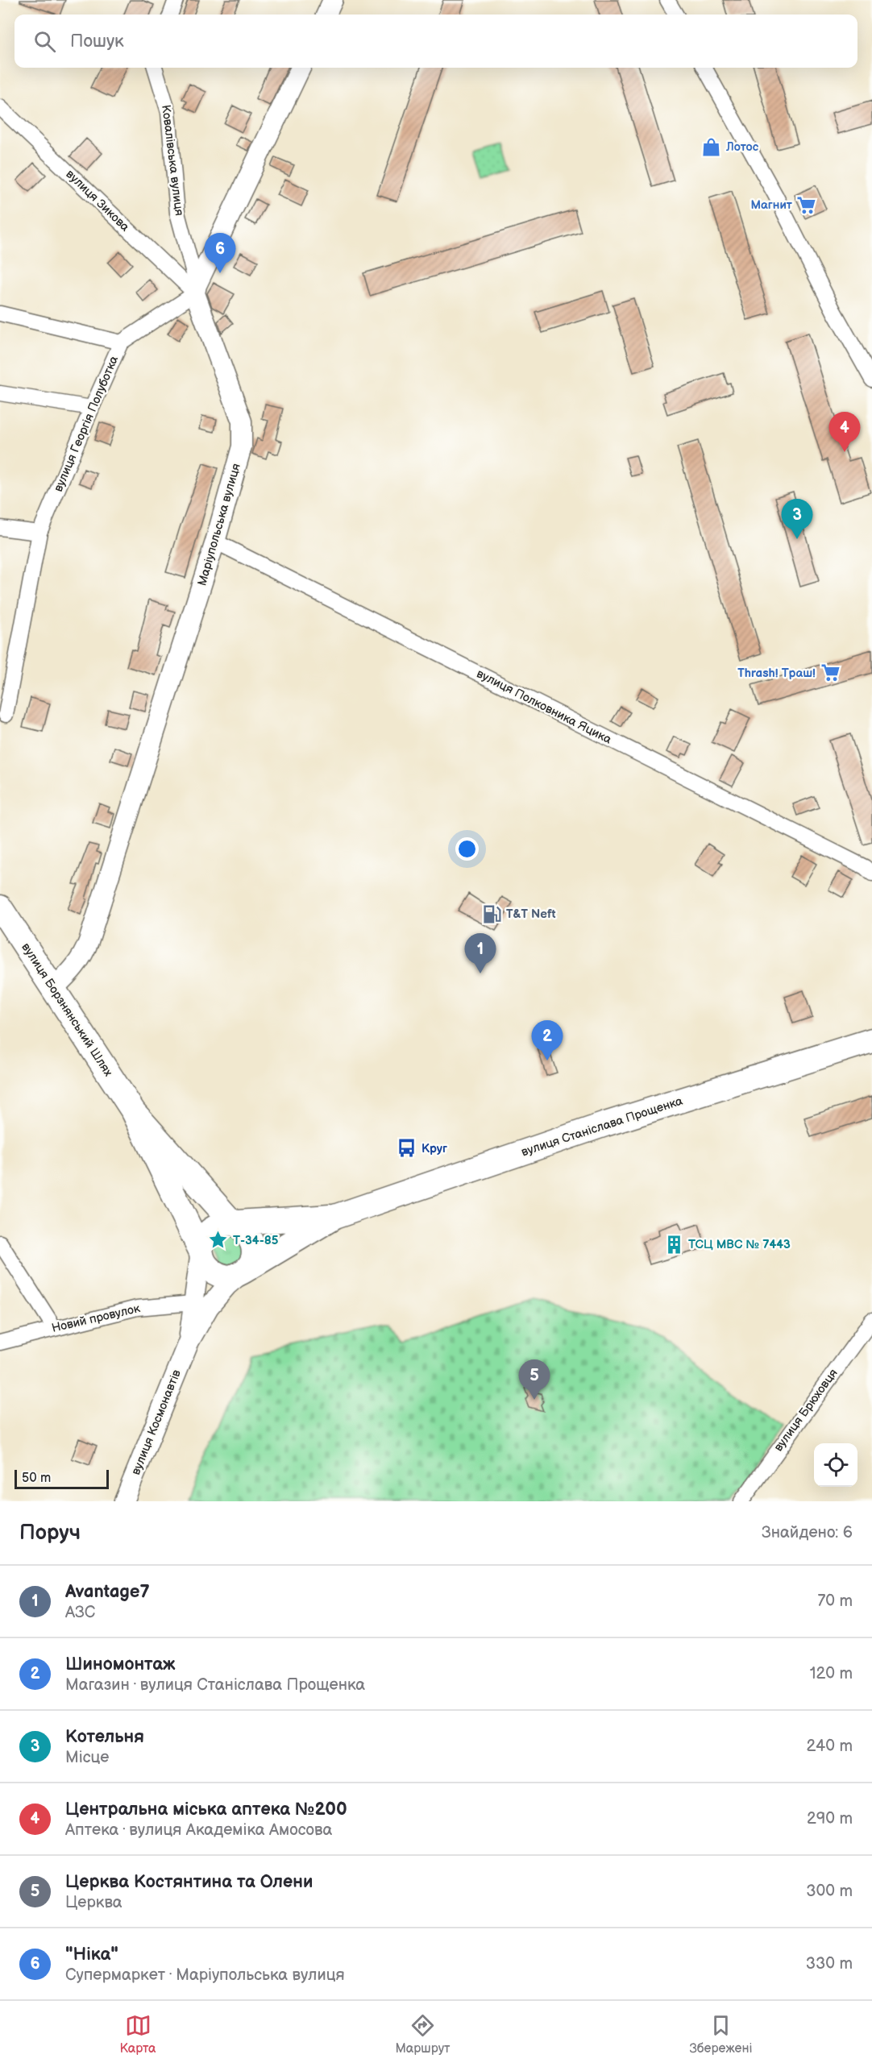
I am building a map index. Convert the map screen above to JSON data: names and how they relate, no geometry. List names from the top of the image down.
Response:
{
  "streets": {
    "main road": ["вулиця Борзнянський Шлях", "вулиця Станіслава Прощенка"],
    "street": [
      "Ковалівська вулиця",
      "вулиця Зикова",
      "вулиця Георгія Полуботка",
      "Маріупольська вулиця",
      "вулиця Полковника Яцика",
      "Новий провулок",
      "вулиця Брюховця",
      "вулиця Космонавтів"
    ]
  },
  "crossings": [
    ["Ковалівська вулиця", "вулиця Зикова"],
    ["Ковалівська вулиця", "вулиця Георгія Полуботка"],
    ["Ковалівська вулиця", "Маріупольська вулиця"],
    ["вулиця Зикова", "вулиця Георгія Полуботка"],
    ["вулиця Зикова", "Маріупольська вулиця"],
    ["вулиця Георгія Полуботка", "Маріупольська вулиця"],
    ["Маріупольська вулиця", "вулиця Полковника Яцика"],
    ["Маріупольська вулиця", "вулиця Борзнянський Шлях"],
    ["вулиця Борзнянський Шлях", "вулиця Станіслава Прощенка"],
    ["вулиця Борзнянський Шлях", "вулиця Космонавтів"],
    ["вулиця Станіслава Прощенка", "вулиця Космонавтів"],
    ["Новий провулок", "вулиця Космонавтів"]
  ],
  "places": {
    "shop": ["Лотос"],
    "supermarket": ["Магнит", "Thrash! Траш!"],
    "fuel station": ["T&T Neft"],
    "bus stop": ["Круг"],
    "place": ["Т-34-85"],
    "building": ["ТСЦ МВС № 7443"]
  },
  "scale_bar": "50 m",
  "page": {
    "search": "Пошук",
    "pins": [
      "6",
      "4",
      "3",
      "1",
      "2",
      "5"
    ],
    "scale": "50 m",
    "heading": ["Поруч", "Знайдено: 6"],
    "list": [
      {
        "mark": "1",
        "name": "Avantage7",
        "note": "АЗС",
        "value": "70 m"
      },
      {
        "mark": "2",
        "name": "Шиномонтаж",
        "note": "Магазин · вулиця Станіслава Прощенка",
        "value": "120 m"
      },
      {
        "mark": "3",
        "name": "Котельня",
        "note": "Місце",
        "value": "240 m"
      },
      {
        "mark": "4",
        "name": "Центральна міська аптека №200",
        "note": "Аптека · вулиця Академіка Амосова",
        "value": "290 m"
      },
      {
        "mark": "5",
        "name": "Церква Костянтина та Олени",
        "note": "Церква",
        "value": "300 m"
      },
      {
        "mark": "6",
        "name": "\"Ніка\"",
        "note": "Супермаркет · Маріупольська вулиця",
        "value": "330 m"
      }
    ],
    "nav": ["Карта", "Маршрут", "Збережені"]
  }
}
